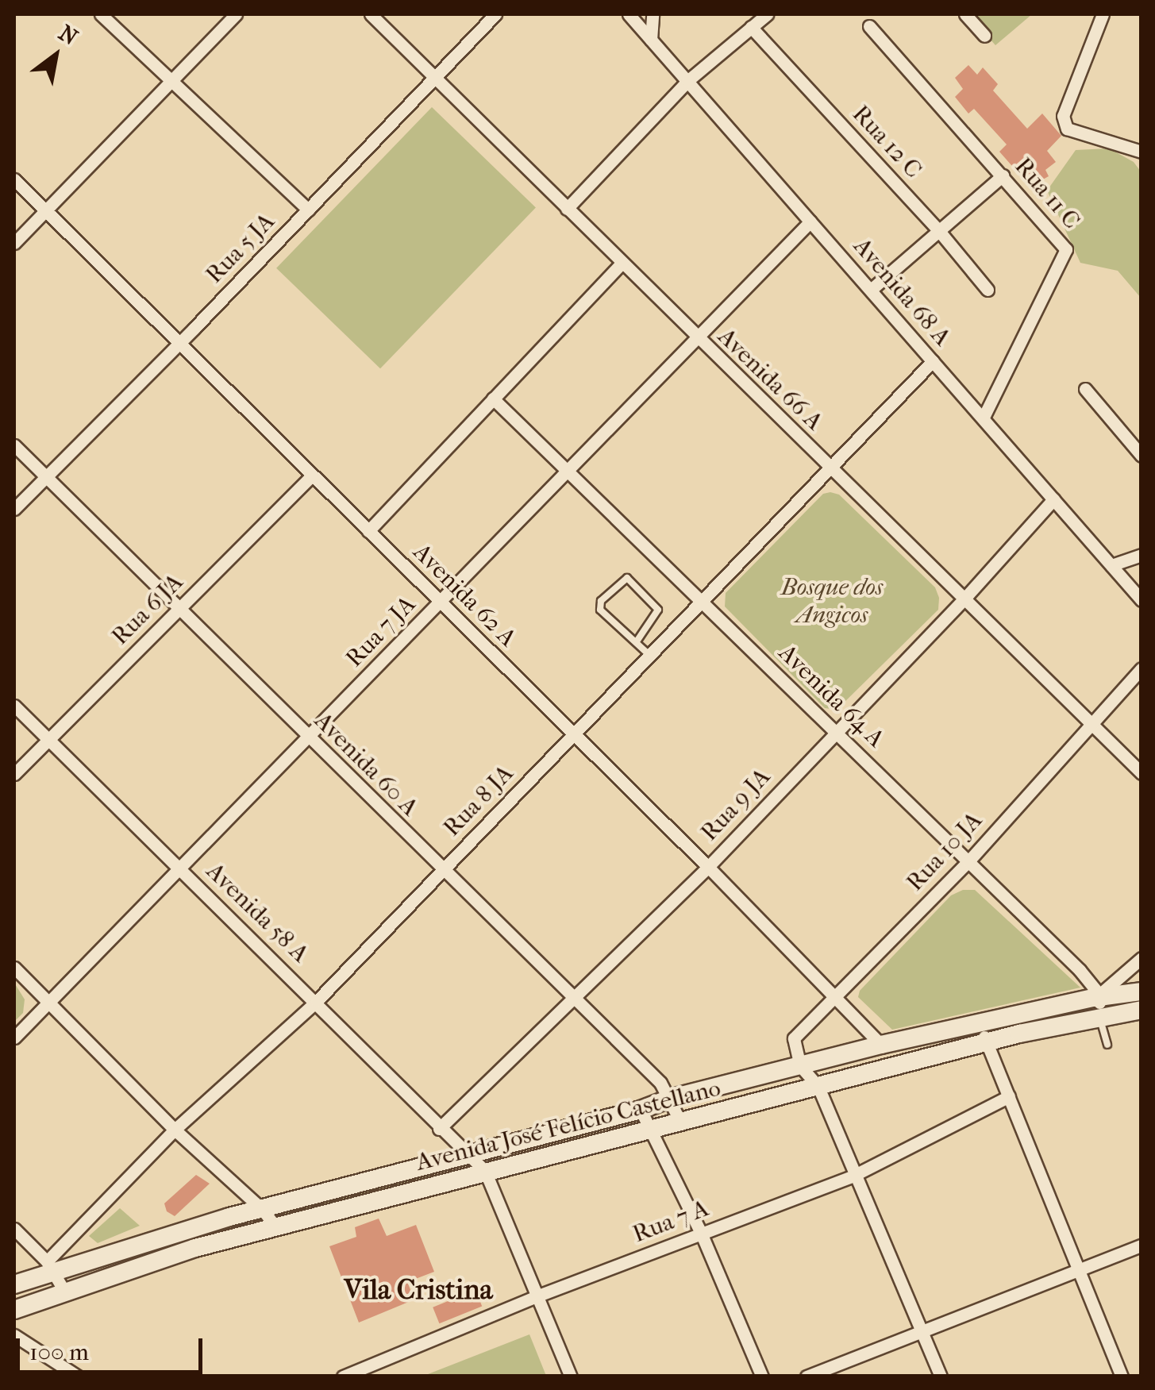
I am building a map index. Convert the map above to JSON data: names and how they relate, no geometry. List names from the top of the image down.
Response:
{
  "streets": {
    "main road": ["Avenida José Felício Castellano"],
    "street": [
      "Rua 12 C",
      "Rua 11 C",
      "Rua 5 JA",
      "Avenida 68 A",
      "Avenida 66 A",
      "Avenida 62 A",
      "Rua 6 JA",
      "Rua 7 JA",
      "Avenida 64 A",
      "Avenida 60 A",
      "Rua 8 JA",
      "Rua 9 JA",
      "Rua 10 JA",
      "Avenida 58 A",
      "Rua 7 A"
    ]
  },
  "crossings": [
    ["Rua 11 C", "Avenida 68 A"],
    ["Rua 5 JA", "Avenida 66 A"],
    ["Rua 5 JA", "Avenida 62 A"],
    ["Rua 5 JA", "Avenida 60 A"],
    ["Avenida 68 A", "Rua 7 JA"],
    ["Avenida 68 A", "Rua 8 JA"],
    ["Avenida 68 A", "Rua 9 JA"],
    ["Avenida 66 A", "Rua 7 JA"],
    ["Avenida 66 A", "Rua 8 JA"],
    ["Avenida 66 A", "Rua 9 JA"],
    ["Avenida 66 A", "Rua 10 JA"],
    ["Avenida 62 A", "Rua 6 JA"],
    ["Avenida 62 A", "Rua 7 JA"],
    ["Avenida 62 A", "Rua 8 JA"],
    ["Avenida 62 A", "Rua 9 JA"],
    ["Avenida 62 A", "Rua 10 JA"],
    ["Avenida 62 A", "Avenida José Felício Castellano"],
    ["Rua 6 JA", "Avenida 60 A"],
    ["Rua 6 JA", "Avenida 58 A"],
    ["Rua 7 JA", "Avenida 64 A"],
    ["Rua 7 JA", "Avenida 60 A"],
    ["Rua 7 JA", "Avenida 58 A"],
    ["Avenida 64 A", "Rua 8 JA"],
    ["Avenida 64 A", "Rua 9 JA"],
    ["Avenida 64 A", "Rua 10 JA"],
    ["Avenida 64 A", "Avenida José Felício Castellano"],
    ["Avenida 60 A", "Rua 8 JA"],
    ["Avenida 60 A", "Rua 9 JA"],
    ["Avenida 60 A", "Avenida José Felício Castellano"],
    ["Rua 8 JA", "Avenida 58 A"],
    ["Rua 8 JA", "Avenida José Felício Castellano"],
    ["Rua 9 JA", "Avenida 58 A"],
    ["Rua 10 JA", "Avenida José Felício Castellano"],
    ["Avenida 58 A", "Avenida José Felício Castellano"]
  ],
  "districts": ["Vila Cristina"],
  "parks": ["Bosque dos Angicos"],
  "scale_bar": "100 m",
  "north": "top right"
}
